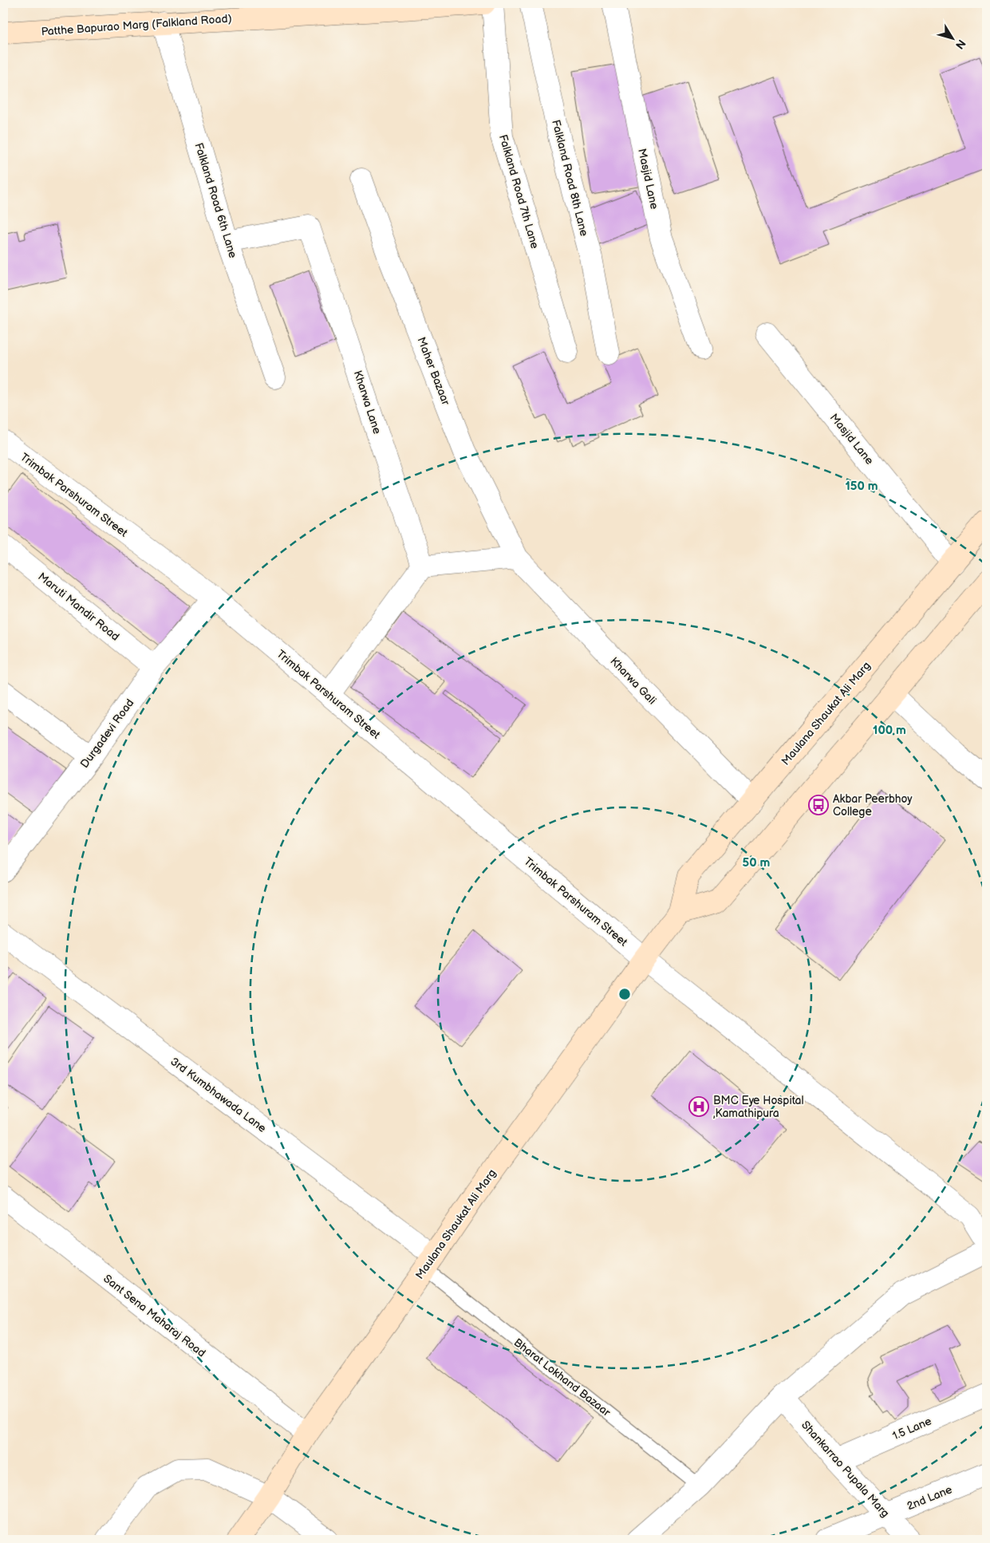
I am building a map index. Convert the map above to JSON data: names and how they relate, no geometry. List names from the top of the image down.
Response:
{
  "streets": {
    "main road": ["Patthe Bapurao Marg (Falkland Road)", "Maulana Shaukat Ali Marg"],
    "street": [
      "Falkland Road 8th Lane",
      "Masjid Lane",
      "Falkland Road 7th Lane",
      "Falkland Road 6th Lane",
      "Maher Bazaar",
      "Kharwa Lane",
      "Trimbak Parshuram Street",
      "Maruti Mandir Road",
      "Kharwa Gali",
      "Durgadevi Road",
      "3rd Kumbhawada Lane",
      "Sant Sena Maharaj Road",
      "1.5 Lane",
      "Shankarrao Pupala Marg",
      "2nd Lane"
    ],
    "lane": ["Bharat Lokhand Bazaar"]
  },
  "crossings": [
    ["Patthe Bapurao Marg (Falkland Road)", "Falkland Road 6th Lane"],
    ["Masjid Lane", "Maulana Shaukat Ali Marg"],
    ["Falkland Road 6th Lane", "Kharwa Lane"],
    ["Maher Bazaar", "Kharwa Gali"],
    ["Trimbak Parshuram Street", "Maulana Shaukat Ali Marg"],
    ["Trimbak Parshuram Street", "Durgadevi Road"],
    ["Maruti Mandir Road", "Durgadevi Road"],
    ["Kharwa Gali", "Maulana Shaukat Ali Marg"],
    ["Maulana Shaukat Ali Marg", "3rd Kumbhawada Lane"],
    ["Maulana Shaukat Ali Marg", "Sant Sena Maharaj Road"],
    ["Maulana Shaukat Ali Marg", "Bharat Lokhand Bazaar"],
    ["3rd Kumbhawada Lane", "Bharat Lokhand Bazaar"],
    ["1.5 Lane", "Shankarrao Pupala Marg"],
    ["Shankarrao Pupala Marg", "2nd Lane"]
  ],
  "places": {
    "bus stop": ["Akbar Peerbhoy College"],
    "hospital": ["BMC Eye Hospital ,Kamathipura"]
  },
  "north": "bottom right",
  "rings": ["150 m", "100 m", "50 m"]
}
